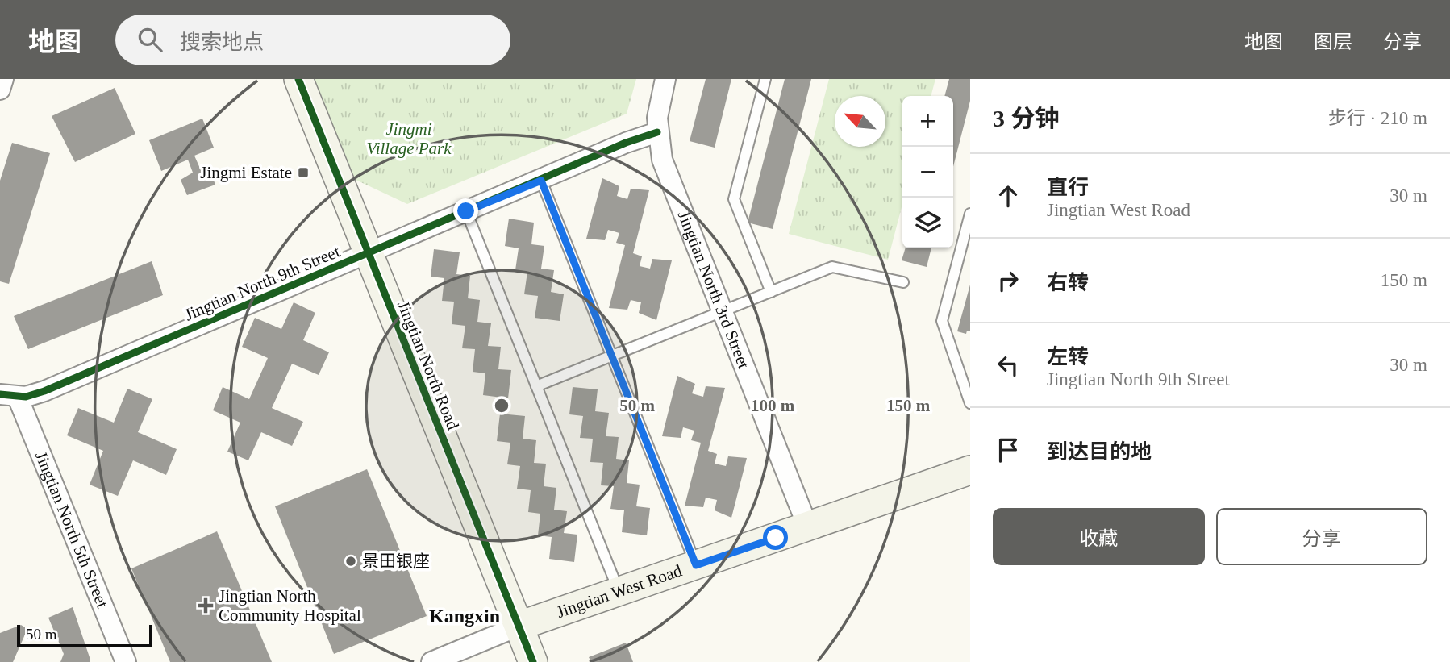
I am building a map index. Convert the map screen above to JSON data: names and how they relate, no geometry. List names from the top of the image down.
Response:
{
  "streets": {
    "street": [
      "Jingtian North 9th Street",
      "Jingtian North 3rd Street",
      "Jingtian North Road",
      "Jingtian North 5th Street",
      "Jingtian West Road"
    ]
  },
  "crossings": [
    ["Jingtian North 9th Street", "Jingtian North 3rd Street"],
    ["Jingtian North 9th Street", "Jingtian North Road"],
    ["Jingtian North 9th Street", "Jingtian North 5th Street"],
    ["Jingtian North 3rd Street", "Jingtian West Road"],
    ["Jingtian North Road", "Jingtian West Road"]
  ],
  "districts": ["Kangxin"],
  "parks": ["Jingmi Village Park"],
  "places": {
    "transit": ["Jingmi Estate"],
    "other": ["景田银座"],
    "health": ["Jingtian North Community Hospital"]
  },
  "scale_bar": "50 m",
  "north": "top left",
  "page": {
    "header": "地图",
    "search": "搜索地点",
    "nav": ["地图", "图层", "分享"],
    "heading": ["3 分钟", "步行 · 210 m"],
    "map_buttons": ["+", "−"],
    "list": [
      ["直行", "Jingtian West Road", "30 m"],
      ["右转", "150 m"],
      ["左转", "Jingtian North 9th Street", "30 m"],
      "到达目的地"
    ],
    "buttons": ["收藏", "分享"],
    "scale": "50 m"
  },
  "rings": ["50 m", "100 m", "150 m"]
}
